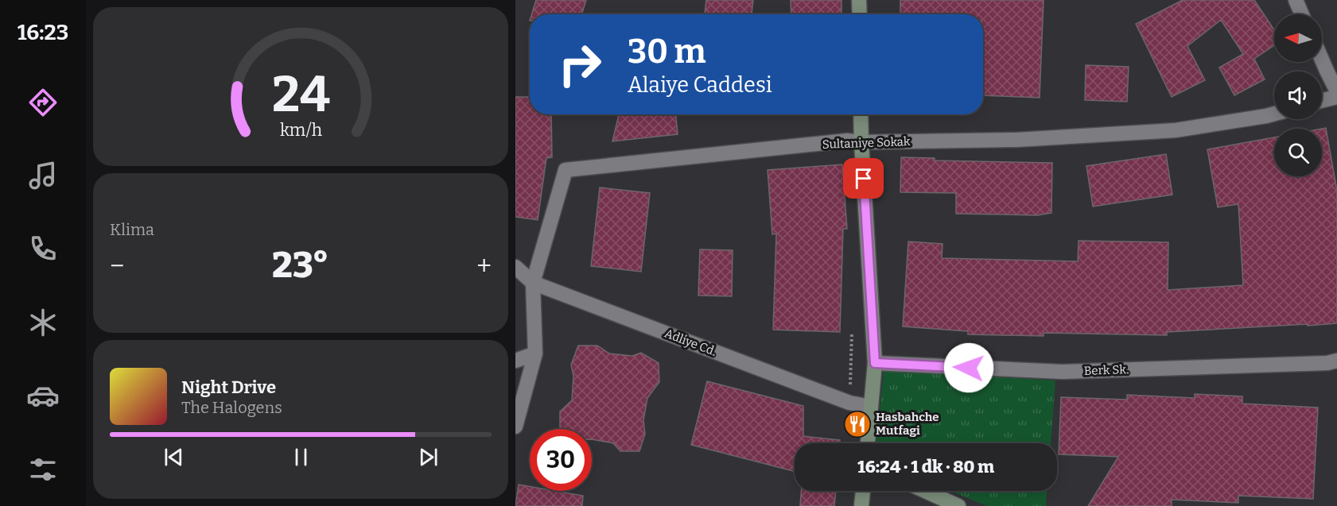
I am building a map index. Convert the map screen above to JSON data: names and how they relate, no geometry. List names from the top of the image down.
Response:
{
  "streets": {
    "street": ["Sultaniye Sokak", "Adliye Cd.", "Berk Sk."]
  },
  "crossings": [
    ["Sultaniye Sokak", "Adliye Cd."]
  ],
  "places": {
    "restaurant": ["Hasbahche Mutfagi"]
  },
  "north": "left",
  "page": {
    "tabs": "16:23",
    "turn": ["30 m", "Alaiye Caddesi"],
    "tile": "Klima",
    "heat": ["−", "23°", "+"],
    "song": ["Night Drive", "The Halogens"],
    "limit": "30",
    "trip": "16:24 · 1 dk · 80 m",
    "gauge": ["24", "km/h"]
  }
}
